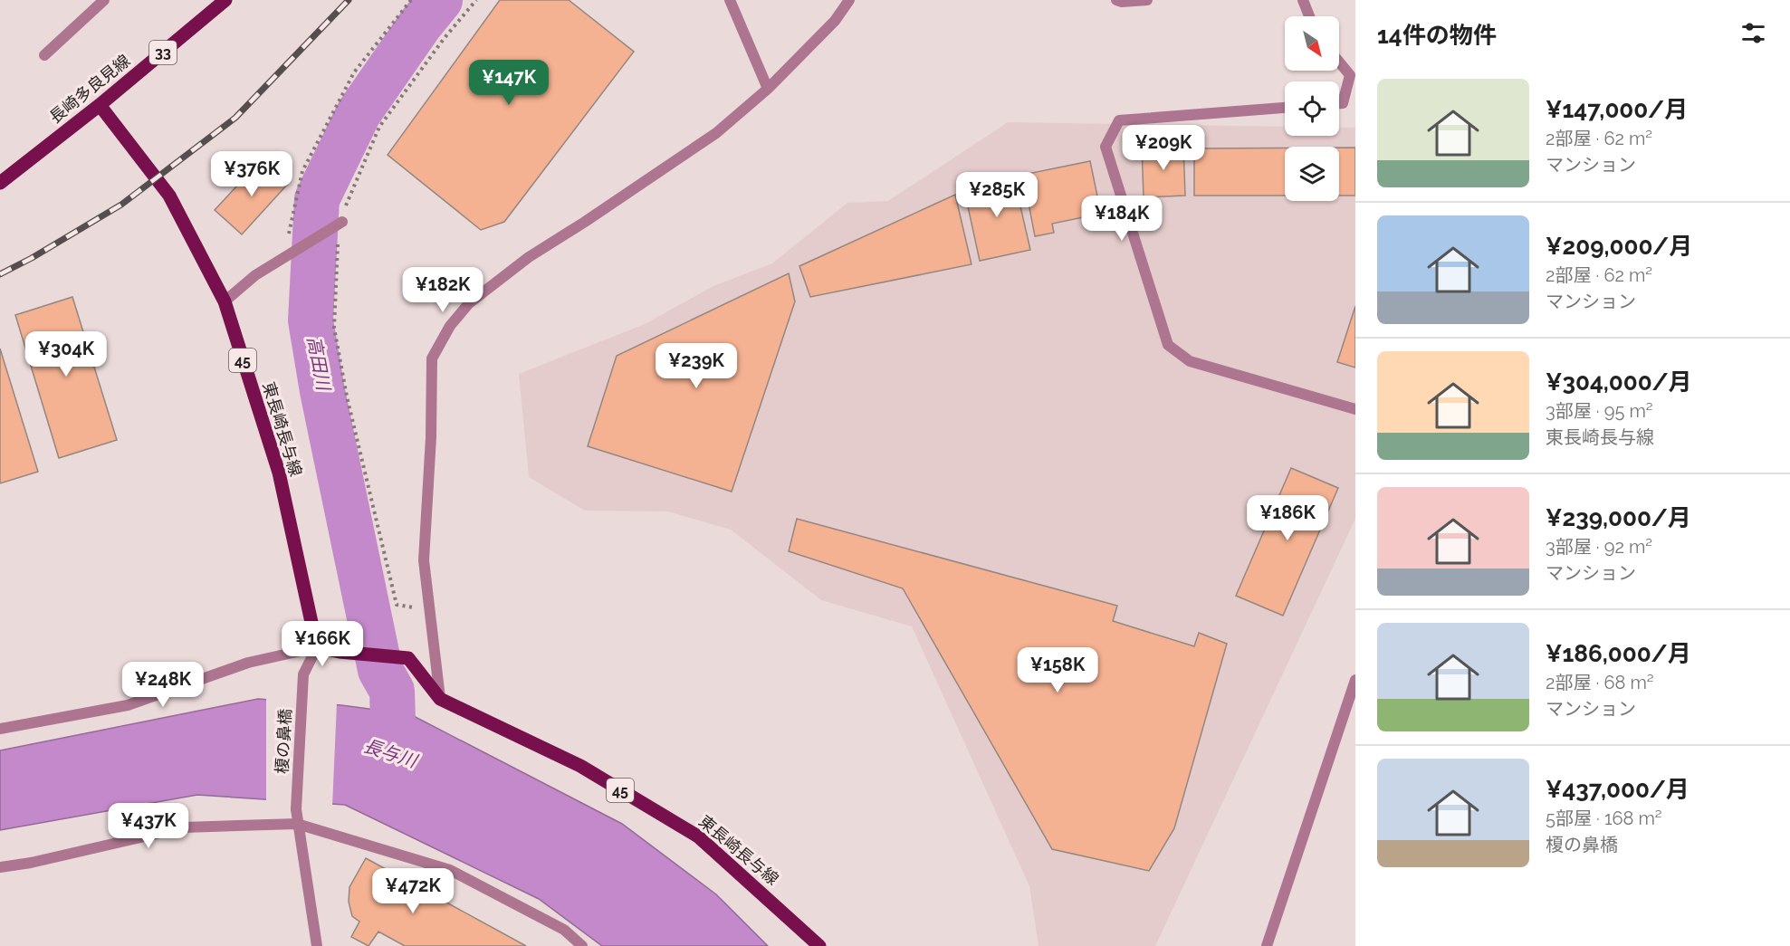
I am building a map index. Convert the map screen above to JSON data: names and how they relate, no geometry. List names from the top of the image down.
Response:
{
  "streets": {
    "main road": [
      "33",
      "長崎多良見線",
      "45",
      "東長崎長与線"
    ],
    "street": ["榎の鼻橋"]
  },
  "crossings": [
    ["長崎多良見線", "東長崎長与線"],
    ["東長崎長与線", "榎の鼻橋"]
  ],
  "water": ["高田川", "長与川"],
  "north": "bottom right",
  "page": {
    "heading": "14件の物件",
    "price": [
      "¥147K",
      "¥209K",
      "¥376K",
      "¥285K",
      "¥184K",
      "¥182K",
      "¥304K",
      "¥239K",
      "¥186K",
      "¥166K",
      "¥158K",
      "¥248K",
      "¥437K",
      "¥472K"
    ],
    "list": [
      {
        "name": "¥147,000/月",
        "note": "2部屋 · 62 m² · マンション"
      },
      {
        "name": "¥209,000/月",
        "note": "2部屋 · 62 m² · マンション"
      },
      {
        "name": "¥304,000/月",
        "note": "3部屋 · 95 m² · 東長崎長与線"
      },
      {
        "name": "¥239,000/月",
        "note": "3部屋 · 92 m² · マンション"
      },
      {
        "name": "¥186,000/月",
        "note": "2部屋 · 68 m² · マンション"
      },
      {
        "name": "¥437,000/月",
        "note": "5部屋 · 168 m² · 榎の鼻橋"
      }
    ]
  }
}
